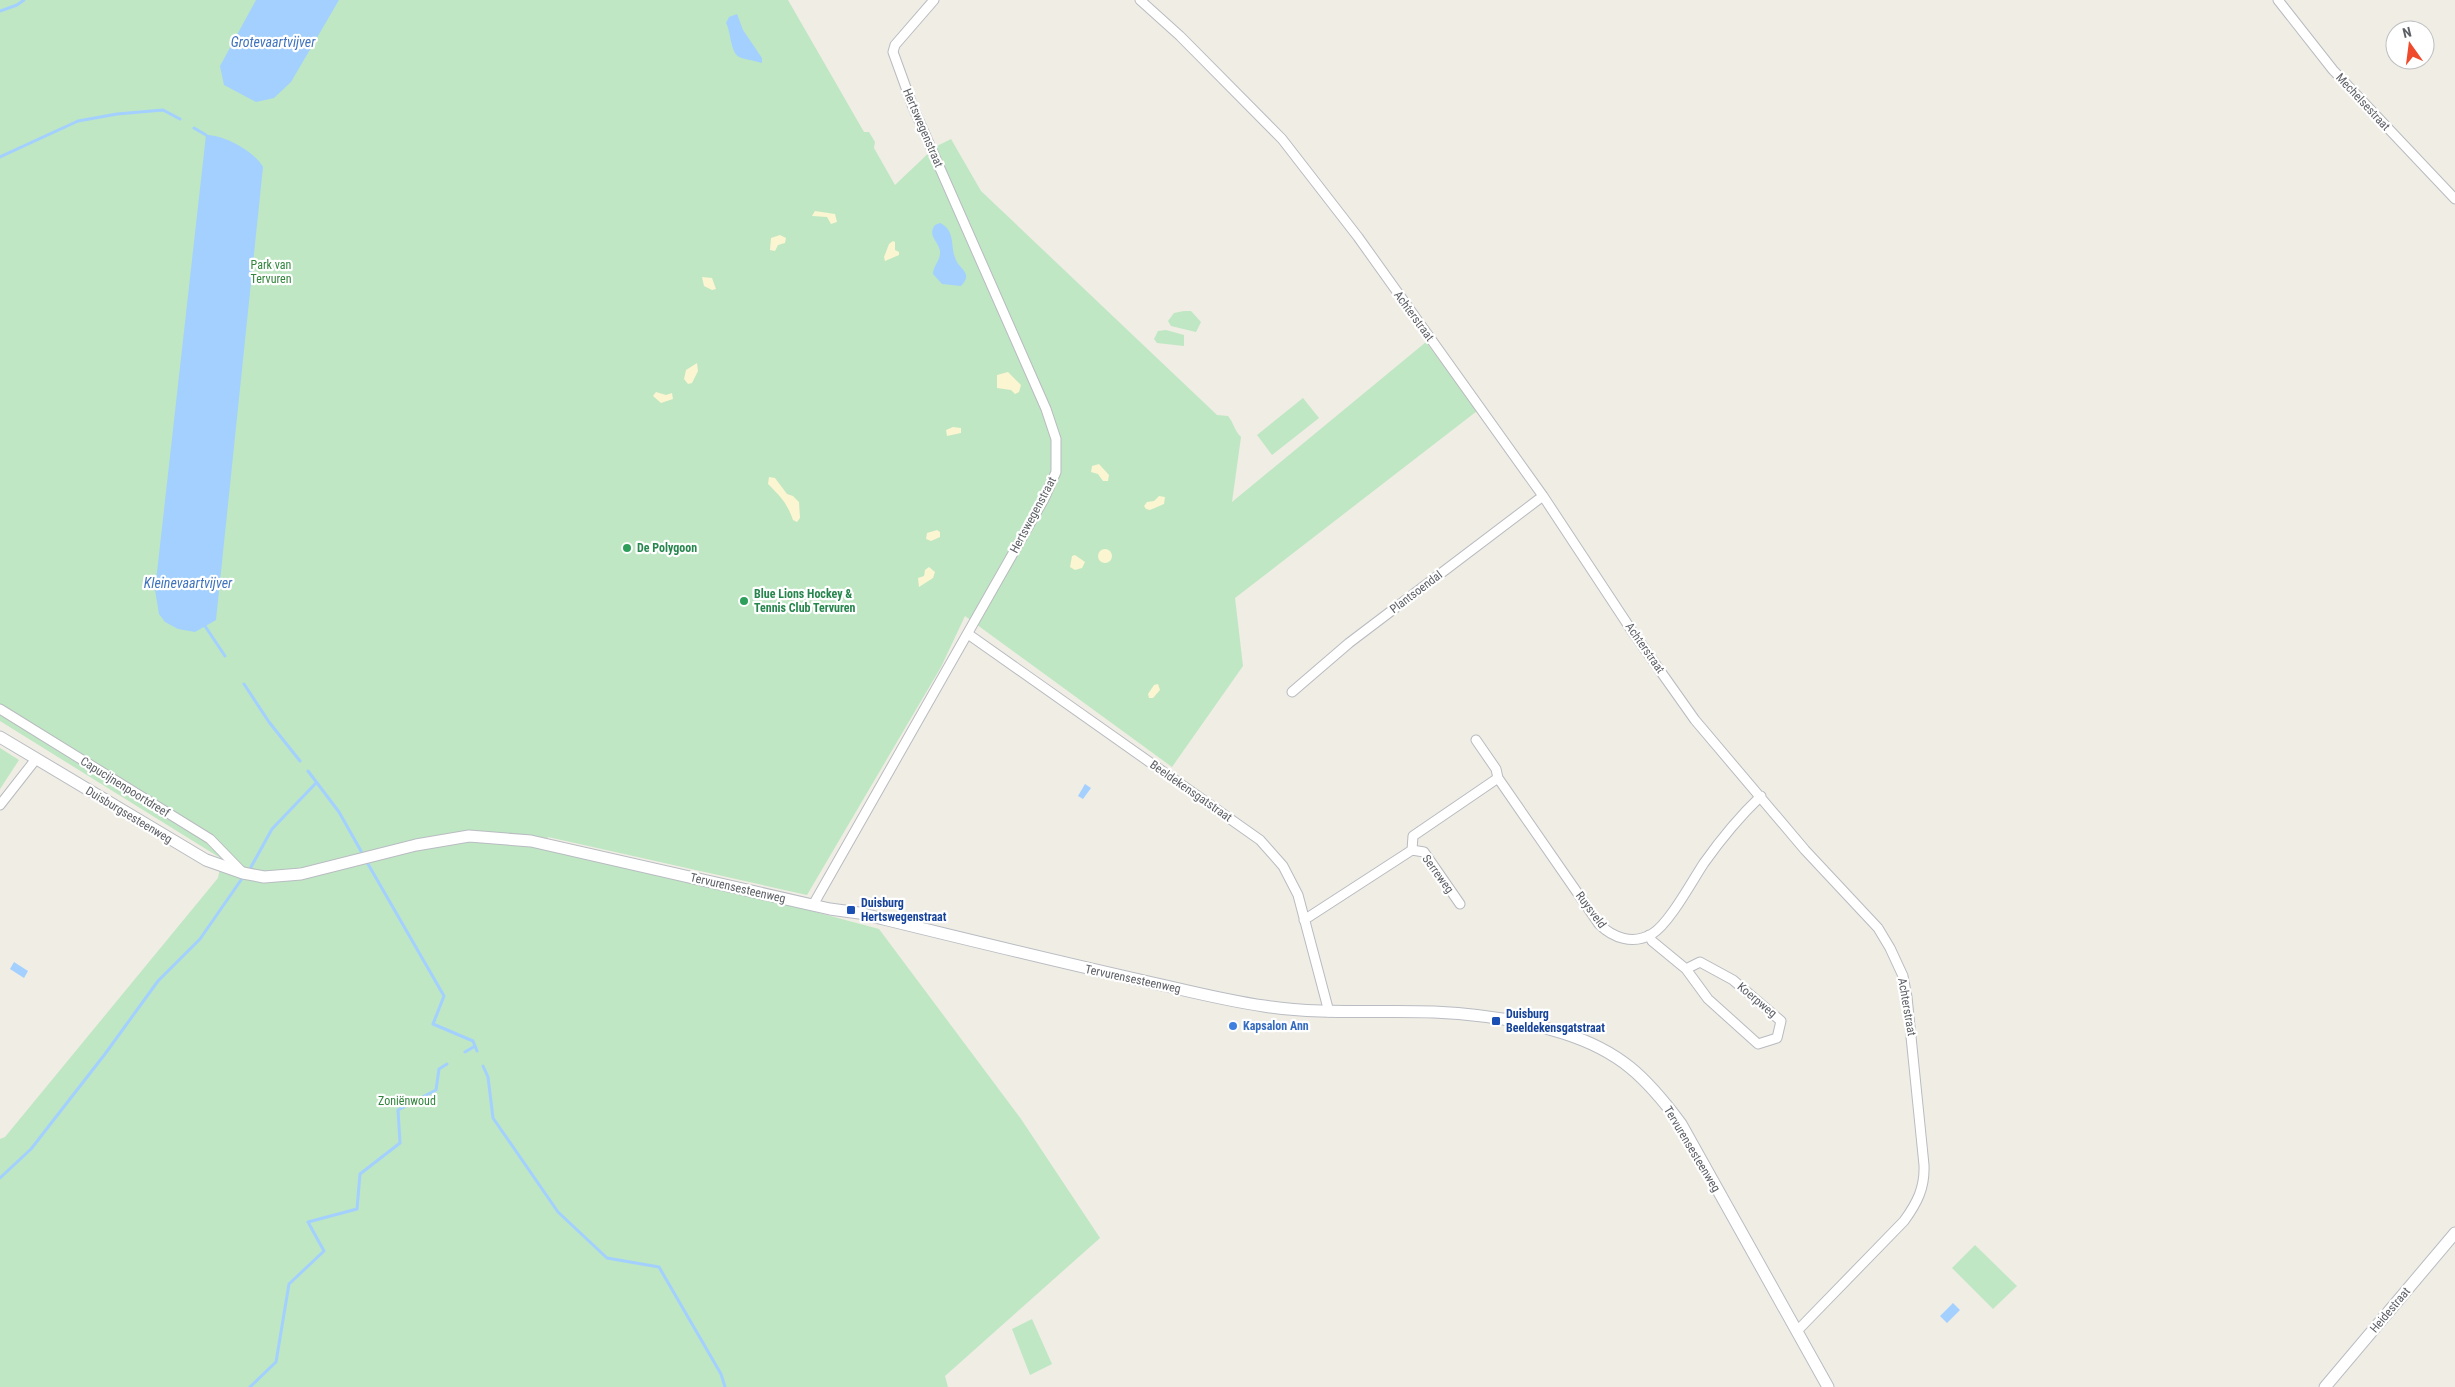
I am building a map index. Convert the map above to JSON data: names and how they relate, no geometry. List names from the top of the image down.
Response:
{
  "streets": {
    "street": [
      "Mechelsestraat",
      "Hertswegenstraat",
      "Achterstraat",
      "Plantsoendal",
      "Capucijnenpoortdreef",
      "Beeldekensgatstraat",
      "Duisburgsesteenweg",
      "Serreweg",
      "Tervurensesteenweg",
      "Ruysveld",
      "Koerpweg",
      "Heidestraat"
    ]
  },
  "crossings": [
    ["Hertswegenstraat", "Beeldekensgatstraat"],
    ["Hertswegenstraat", "Tervurensesteenweg"],
    ["Achterstraat", "Plantsoendal"],
    ["Achterstraat", "Tervurensesteenweg"],
    ["Capucijnenpoortdreef", "Duisburgsesteenweg"],
    ["Beeldekensgatstraat", "Tervurensesteenweg"],
    ["Duisburgsesteenweg", "Tervurensesteenweg"],
    ["Ruysveld", "Koerpweg"]
  ],
  "water": ["Grotevaartvijver", "Kleinevaartvijver"],
  "parks": ["Park van Tervuren", "Zoniënwoud"],
  "places": {
    "other": ["De Polygoon", "Blue Lions Hockey & Tennis Club Tervuren", "Kapsalon Ann"],
    "transit": ["Duisburg Hertswegenstraat", "Duisburg Beeldekensgatstraat"]
  },
  "north": "top"
}
